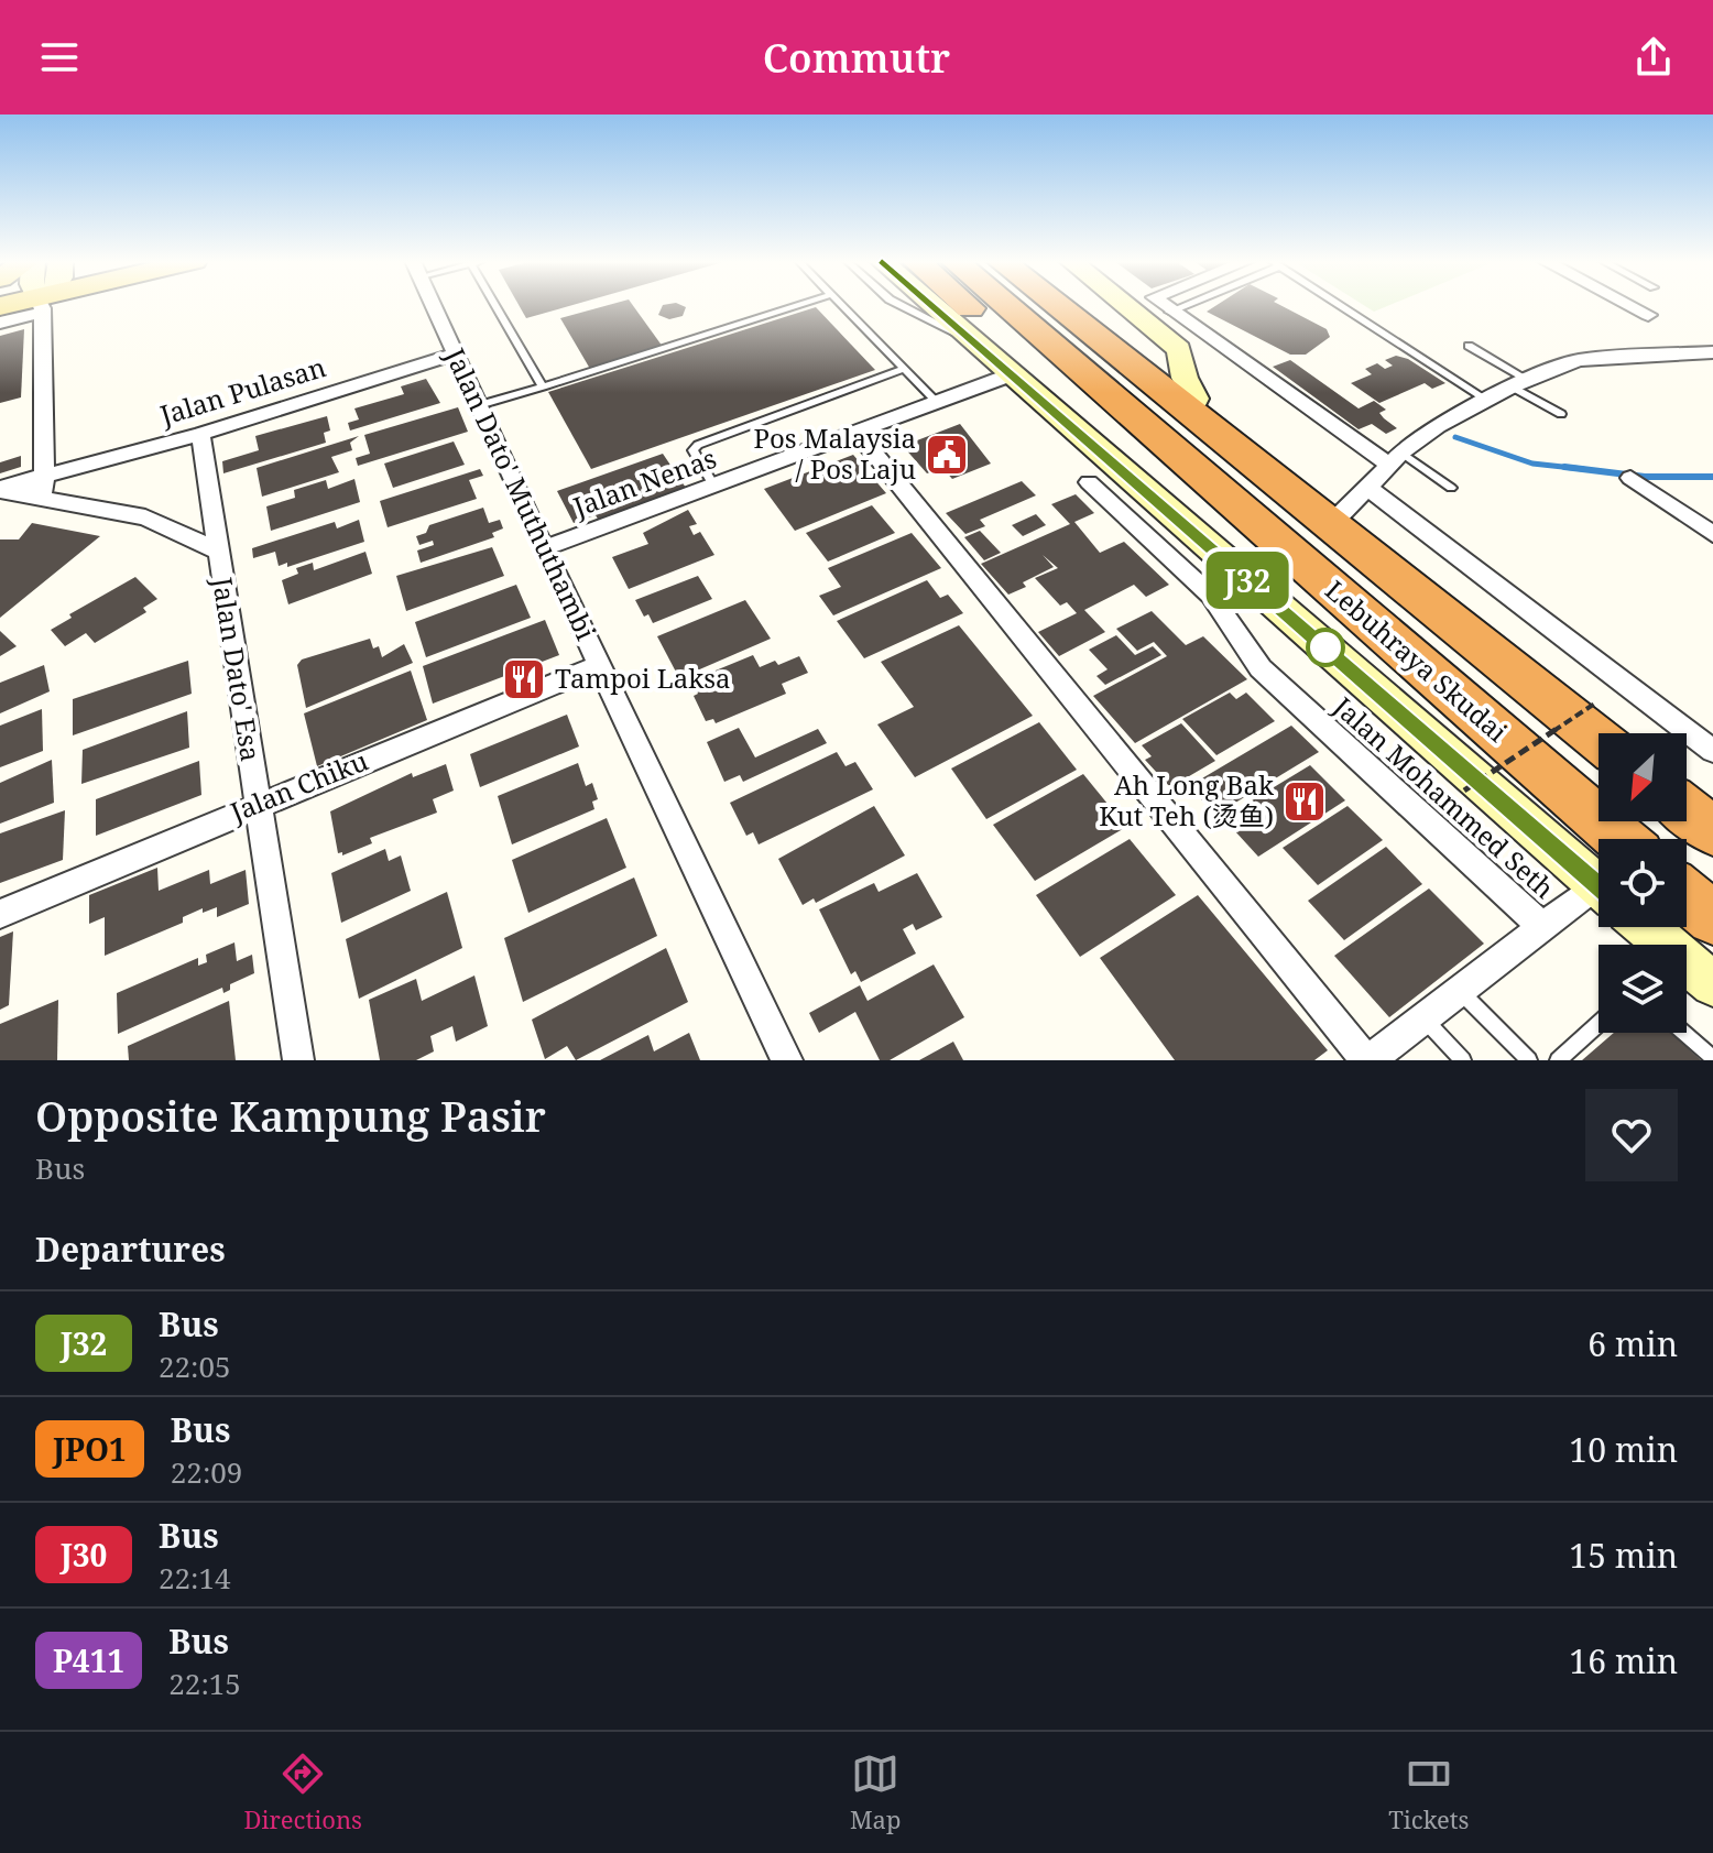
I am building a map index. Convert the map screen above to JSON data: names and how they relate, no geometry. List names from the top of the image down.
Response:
{
  "streets": {
    "highway": ["Lebuhraya Skudai"],
    "street": [
      "Jalan Pulasan",
      "Jalan Nenas",
      "Jalan Dato' Muthuthambi",
      "Jalan Dato' Esa",
      "Jalan Chiku",
      "Jalan Mohammed Seth"
    ]
  },
  "crossings": [
    ["Jalan Pulasan", "Jalan Dato' Muthuthambi"],
    ["Jalan Pulasan", "Jalan Dato' Esa"],
    ["Jalan Nenas", "Jalan Dato' Muthuthambi"],
    ["Jalan Dato' Muthuthambi", "Jalan Chiku"],
    ["Jalan Dato' Esa", "Jalan Chiku"]
  ],
  "places": {
    "public building": ["Pos Malaysia / Pos Laju"],
    "restaurant": ["Tampoi Laksa", "Ah Long Bak Kut Teh (烫鱼)"]
  },
  "lines": ["bus line J32"],
  "north": "bottom left",
  "page": {
    "header": "Commutr",
    "on_map": "J32",
    "heading": [
      ["Opposite Kampung Pasir", "Bus"],
      "Departures"
    ],
    "list": [
      {
        "mark": "J32",
        "name": "Bus",
        "note": "22:05",
        "value": "6 min"
      },
      {
        "mark": "JPO1",
        "name": "Bus",
        "note": "22:09",
        "value": "10 min"
      },
      {
        "mark": "J30",
        "name": "Bus",
        "note": "22:14",
        "value": "15 min"
      },
      {
        "mark": "P411",
        "name": "Bus",
        "note": "22:15",
        "value": "16 min"
      }
    ],
    "tabs": ["Directions", "Map", "Tickets"]
  }
}
